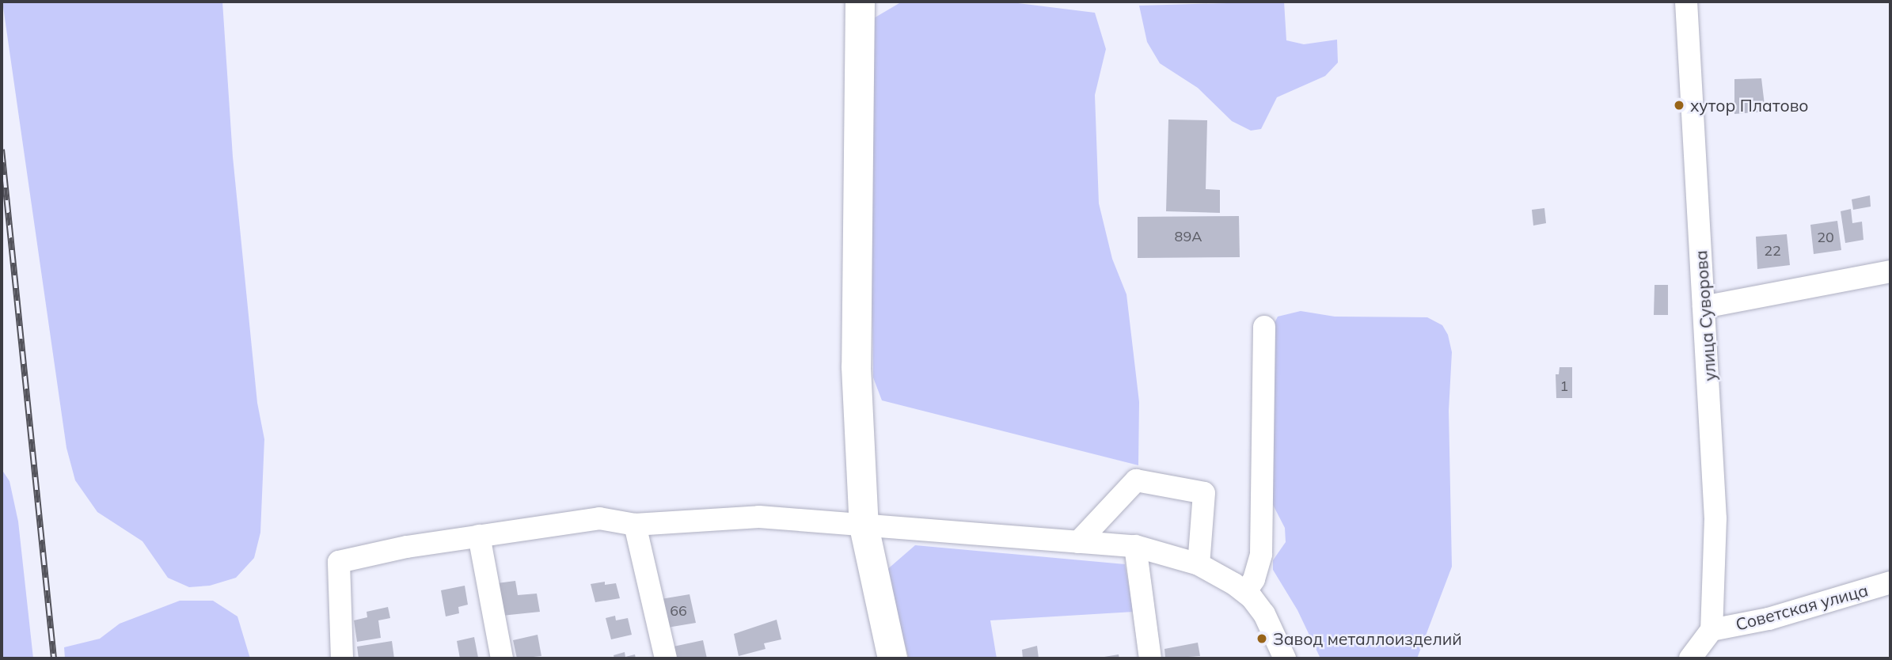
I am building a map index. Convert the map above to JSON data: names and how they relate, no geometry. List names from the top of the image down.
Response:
{
  "streets": {
    "street": ["улица Суворова", "Советская улица"]
  },
  "crossings": [
    ["улица Суворова", "Советская улица"]
  ],
  "places": ["хутор Платово", "Завод металлоизделий"],
  "house_numbers": [
    "89А",
    "20",
    "22",
    "1",
    "66"
  ]
}
